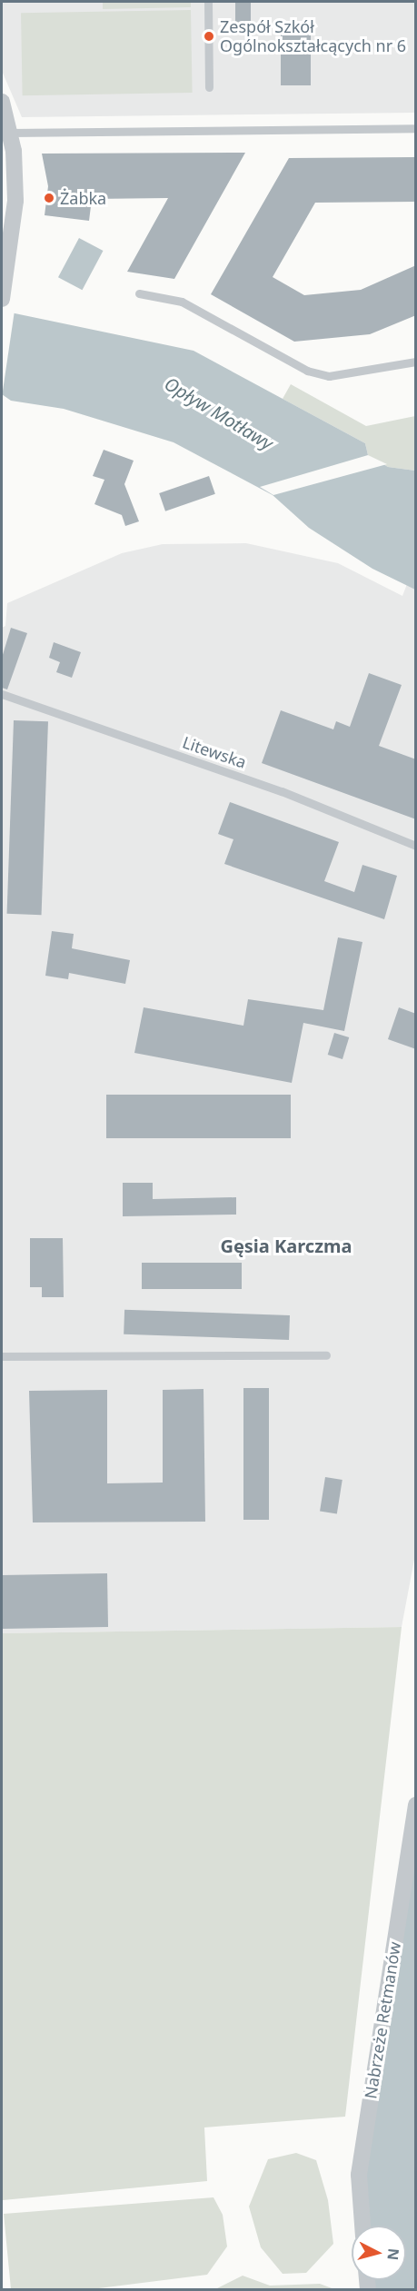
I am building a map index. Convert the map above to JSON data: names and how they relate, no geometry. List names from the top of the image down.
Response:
{
  "streets": {
    "street": ["Nabrzeże Retmanów"],
    "lane": ["Litewska"]
  },
  "districts": ["Gęsia Karczma"],
  "water": ["Opływ Motławy"],
  "places": ["Zespół Szkół Ogólnokształcących nr 6", "Żabka"],
  "north": "right"
}
